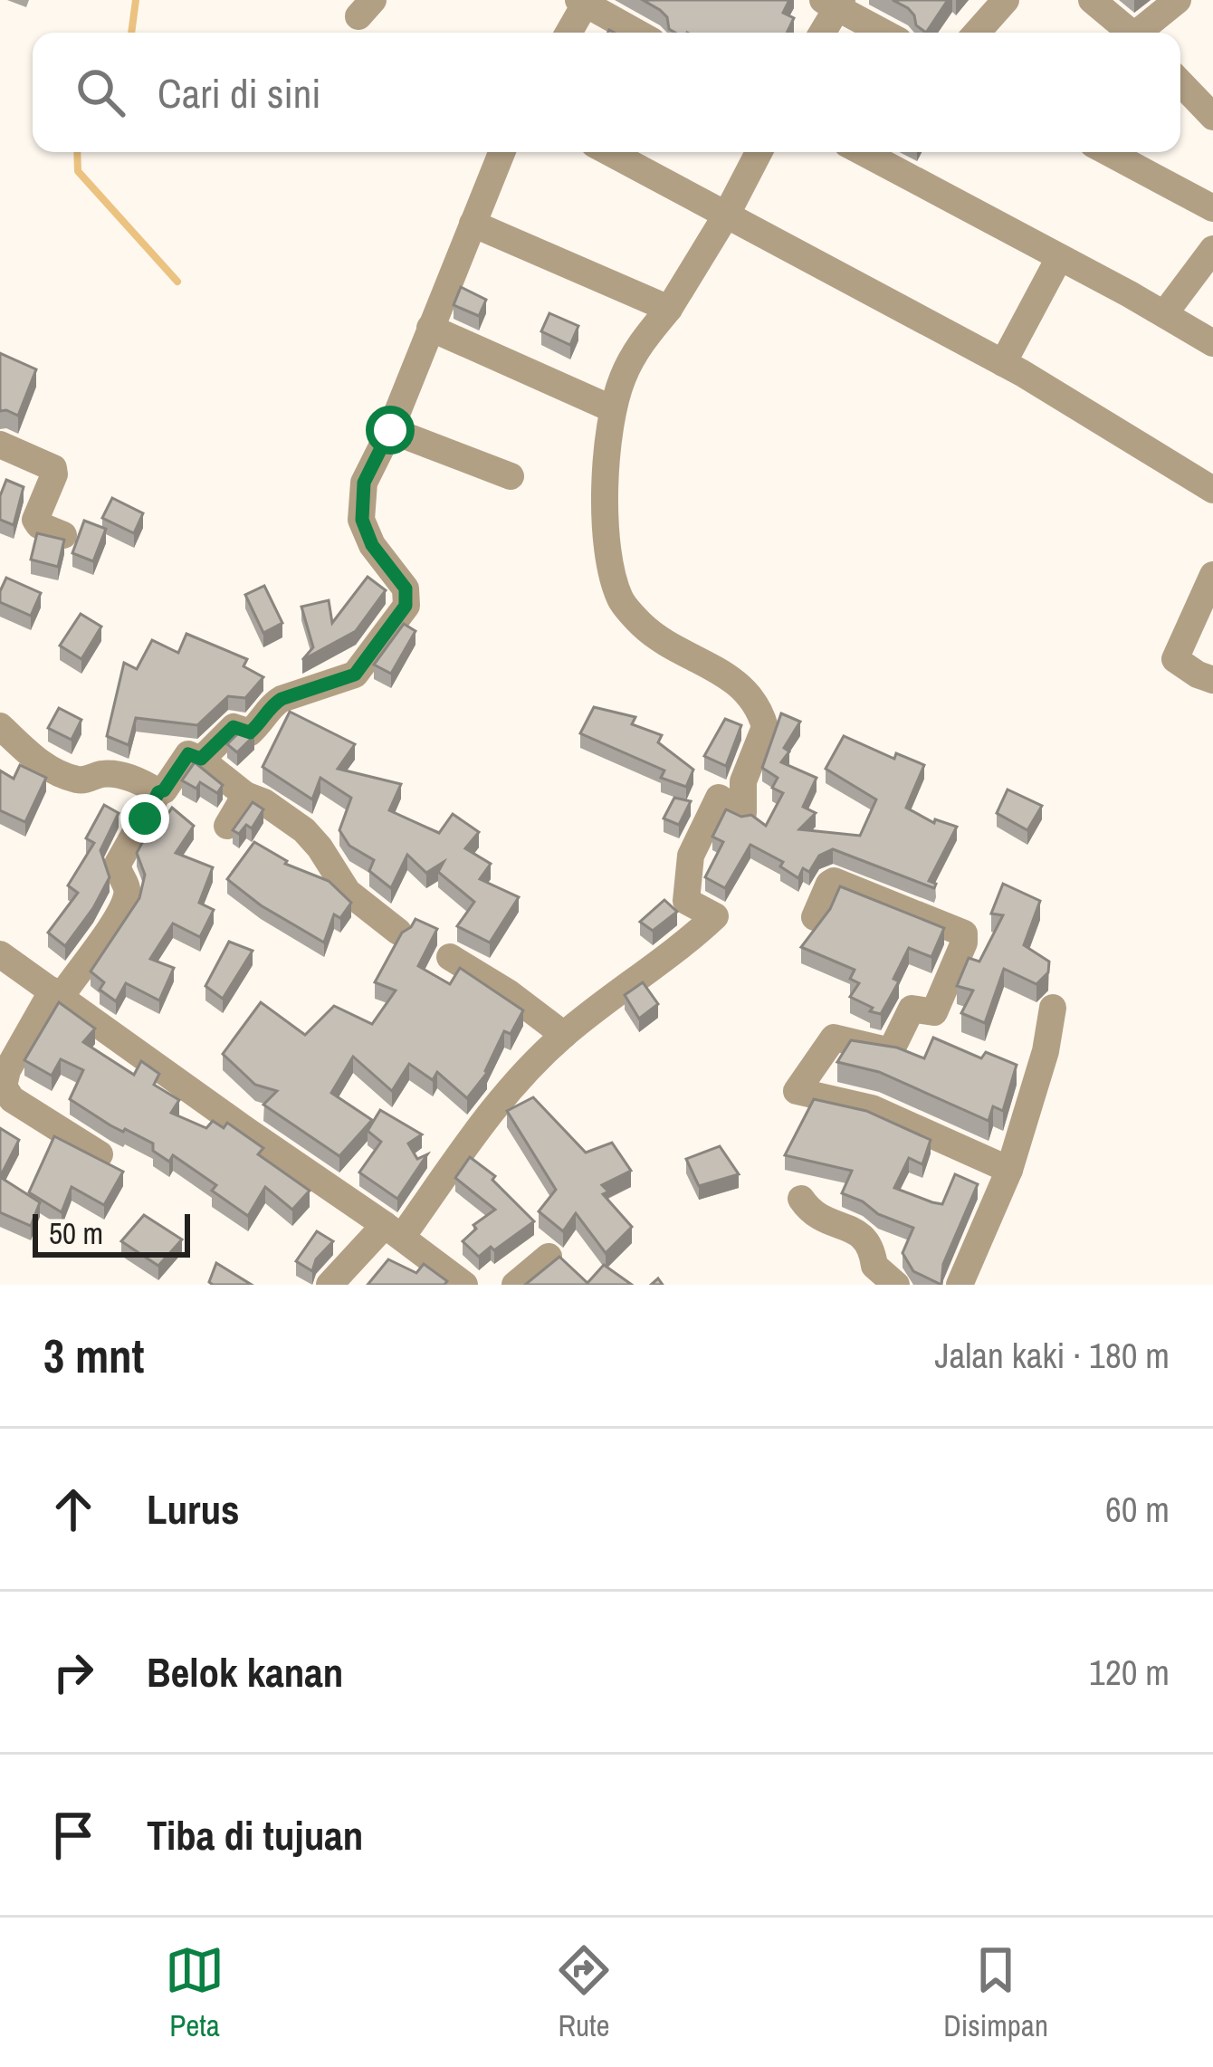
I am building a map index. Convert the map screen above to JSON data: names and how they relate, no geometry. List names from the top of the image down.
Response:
{
  "scale_bar": "50 m",
  "page": {
    "search": "Cari di sini",
    "scale": "50 m",
    "heading": ["3 mnt", "Jalan kaki · 180 m"],
    "list": [
      ["Lurus", "60 m"],
      ["Belok kanan", "120 m"],
      "Tiba di tujuan"
    ],
    "nav": ["Peta", "Rute", "Disimpan"]
  }
}
